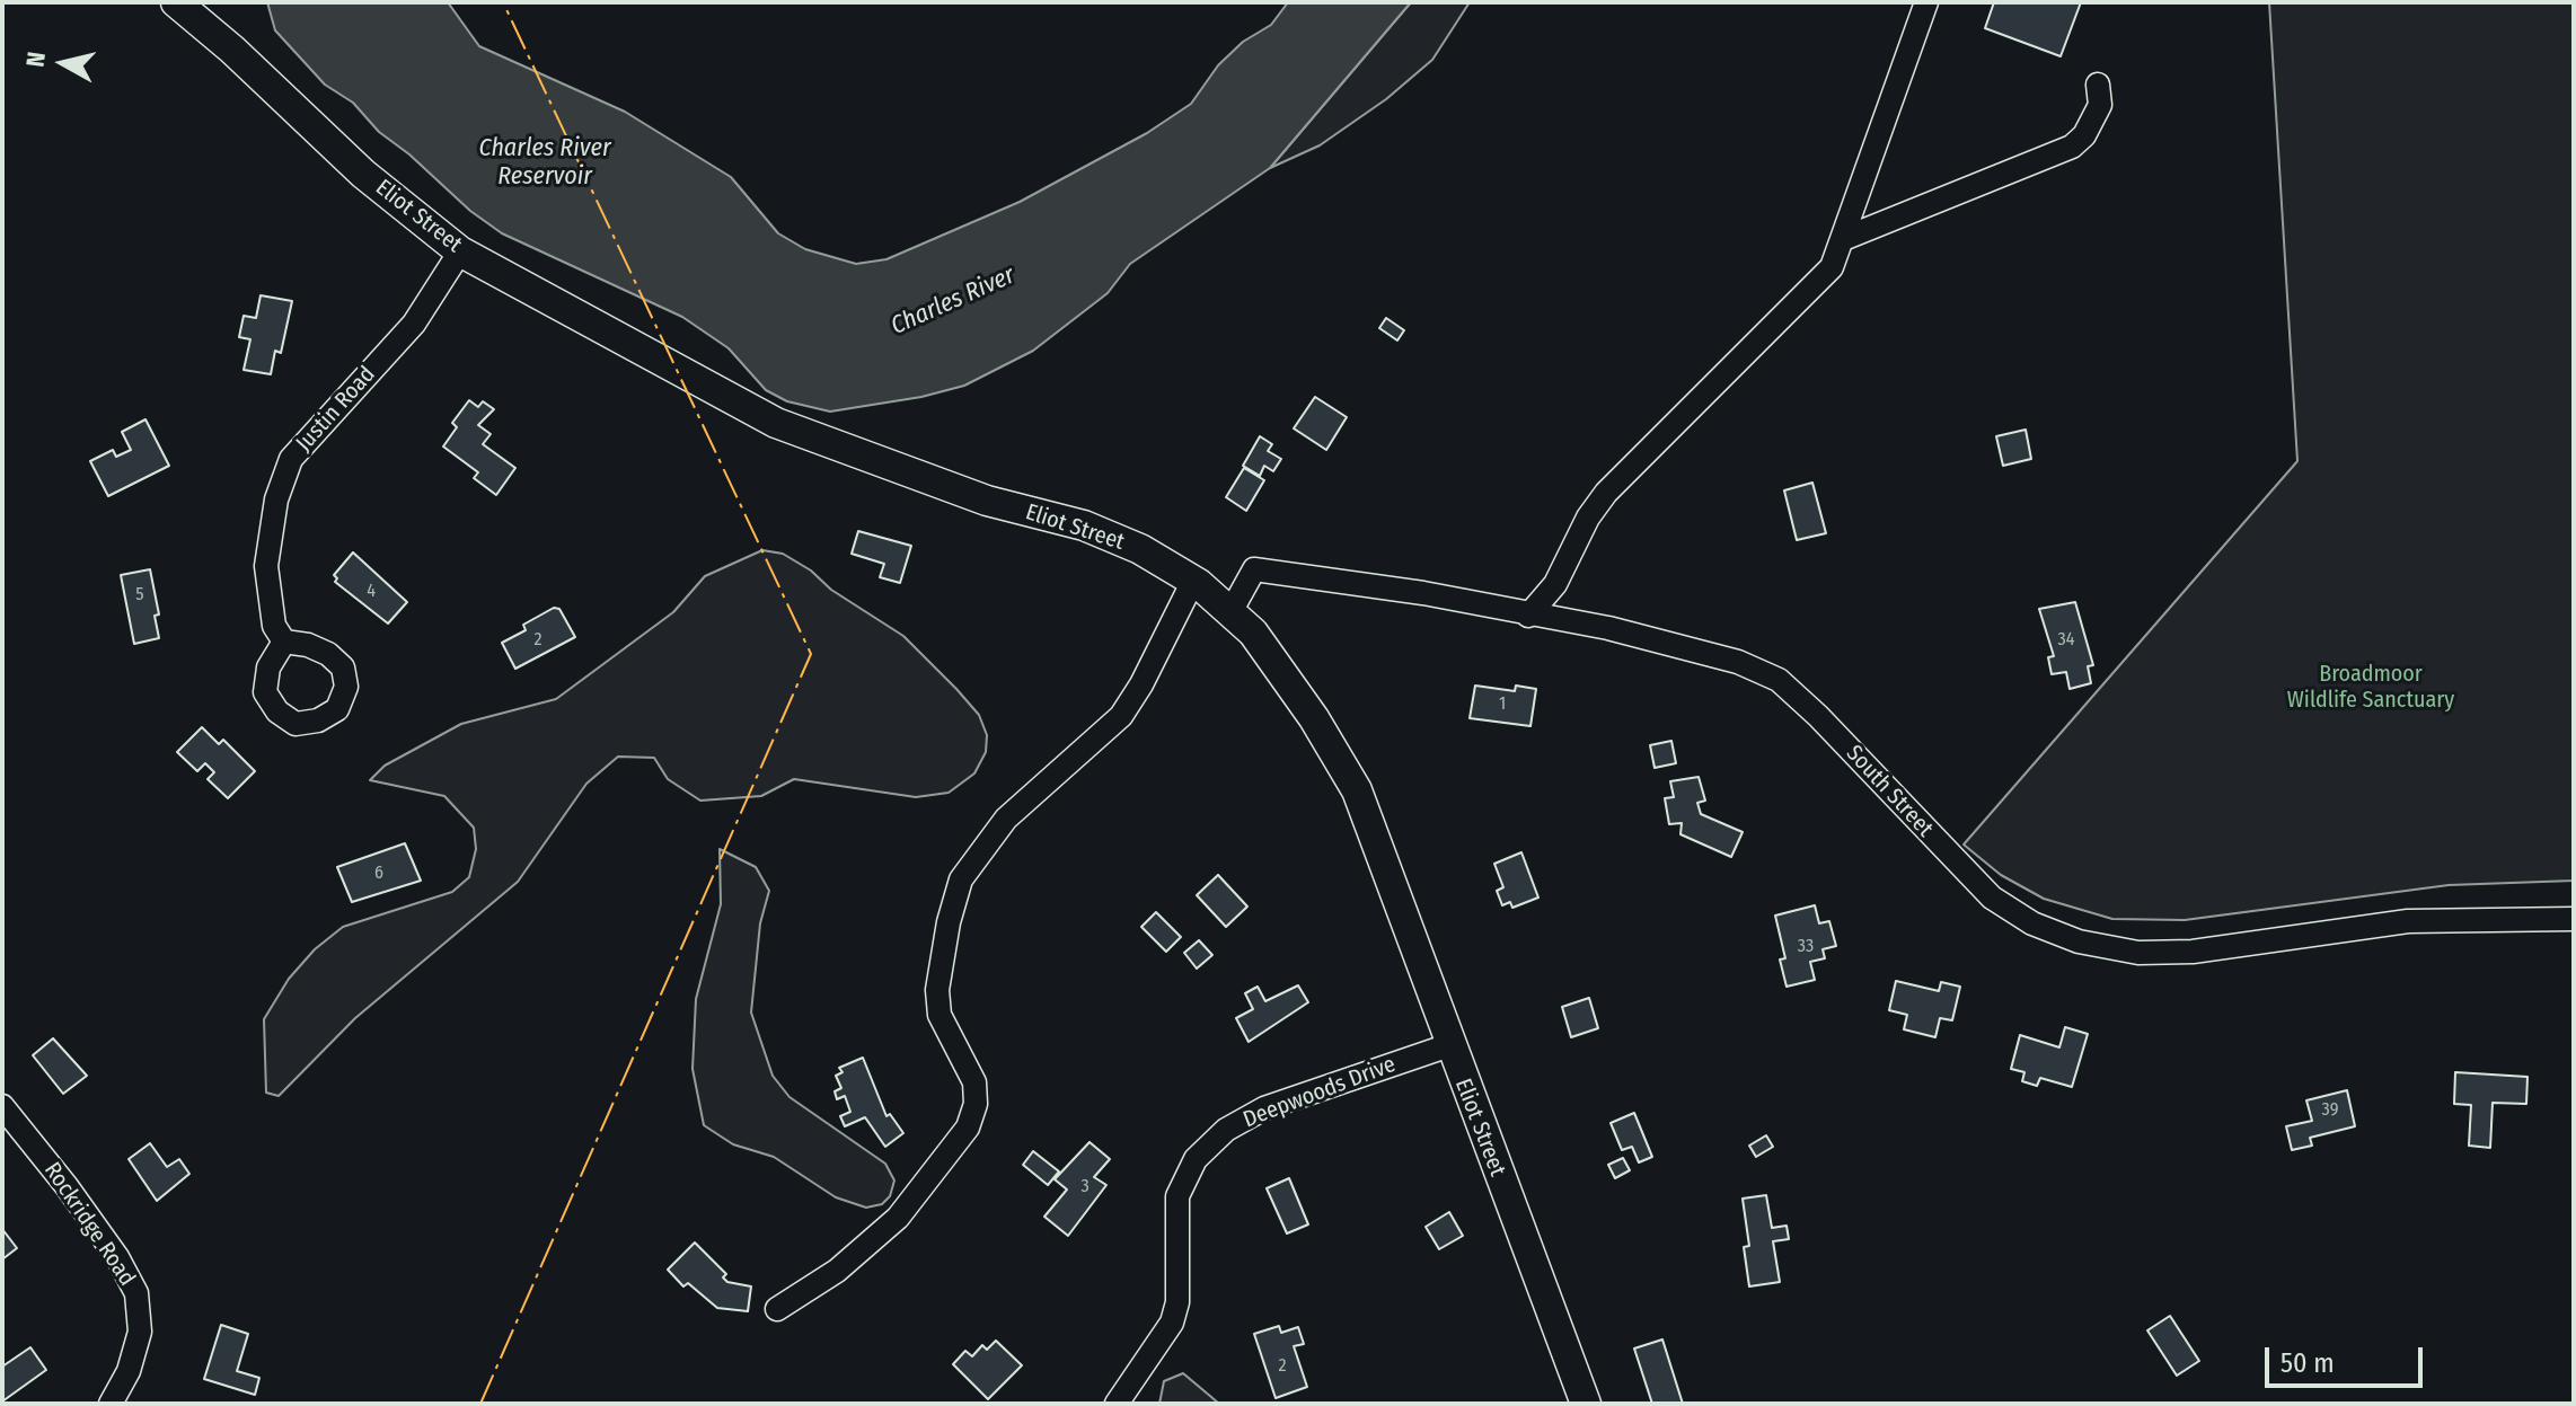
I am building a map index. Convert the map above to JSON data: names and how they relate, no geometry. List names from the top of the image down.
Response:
{
  "streets": {
    "main road": ["Eliot Street"],
    "street": [
      "Justin Road",
      "South Street",
      "Deepwoods Drive",
      "Rockridge Road"
    ]
  },
  "crossings": [
    ["Eliot Street", "Justin Road"],
    ["Eliot Street", "South Street"],
    ["Eliot Street", "Deepwoods Drive"]
  ],
  "water": ["Charles River Reservoir", "Charles River"],
  "parks": ["Broadmoor Wildlife Sanctuary"],
  "house_numbers": [
    "4",
    "5",
    "2",
    "34",
    "1",
    "6",
    "33",
    "39",
    "3",
    "2"
  ],
  "scale_bar": "50 m",
  "north": "left"
}
